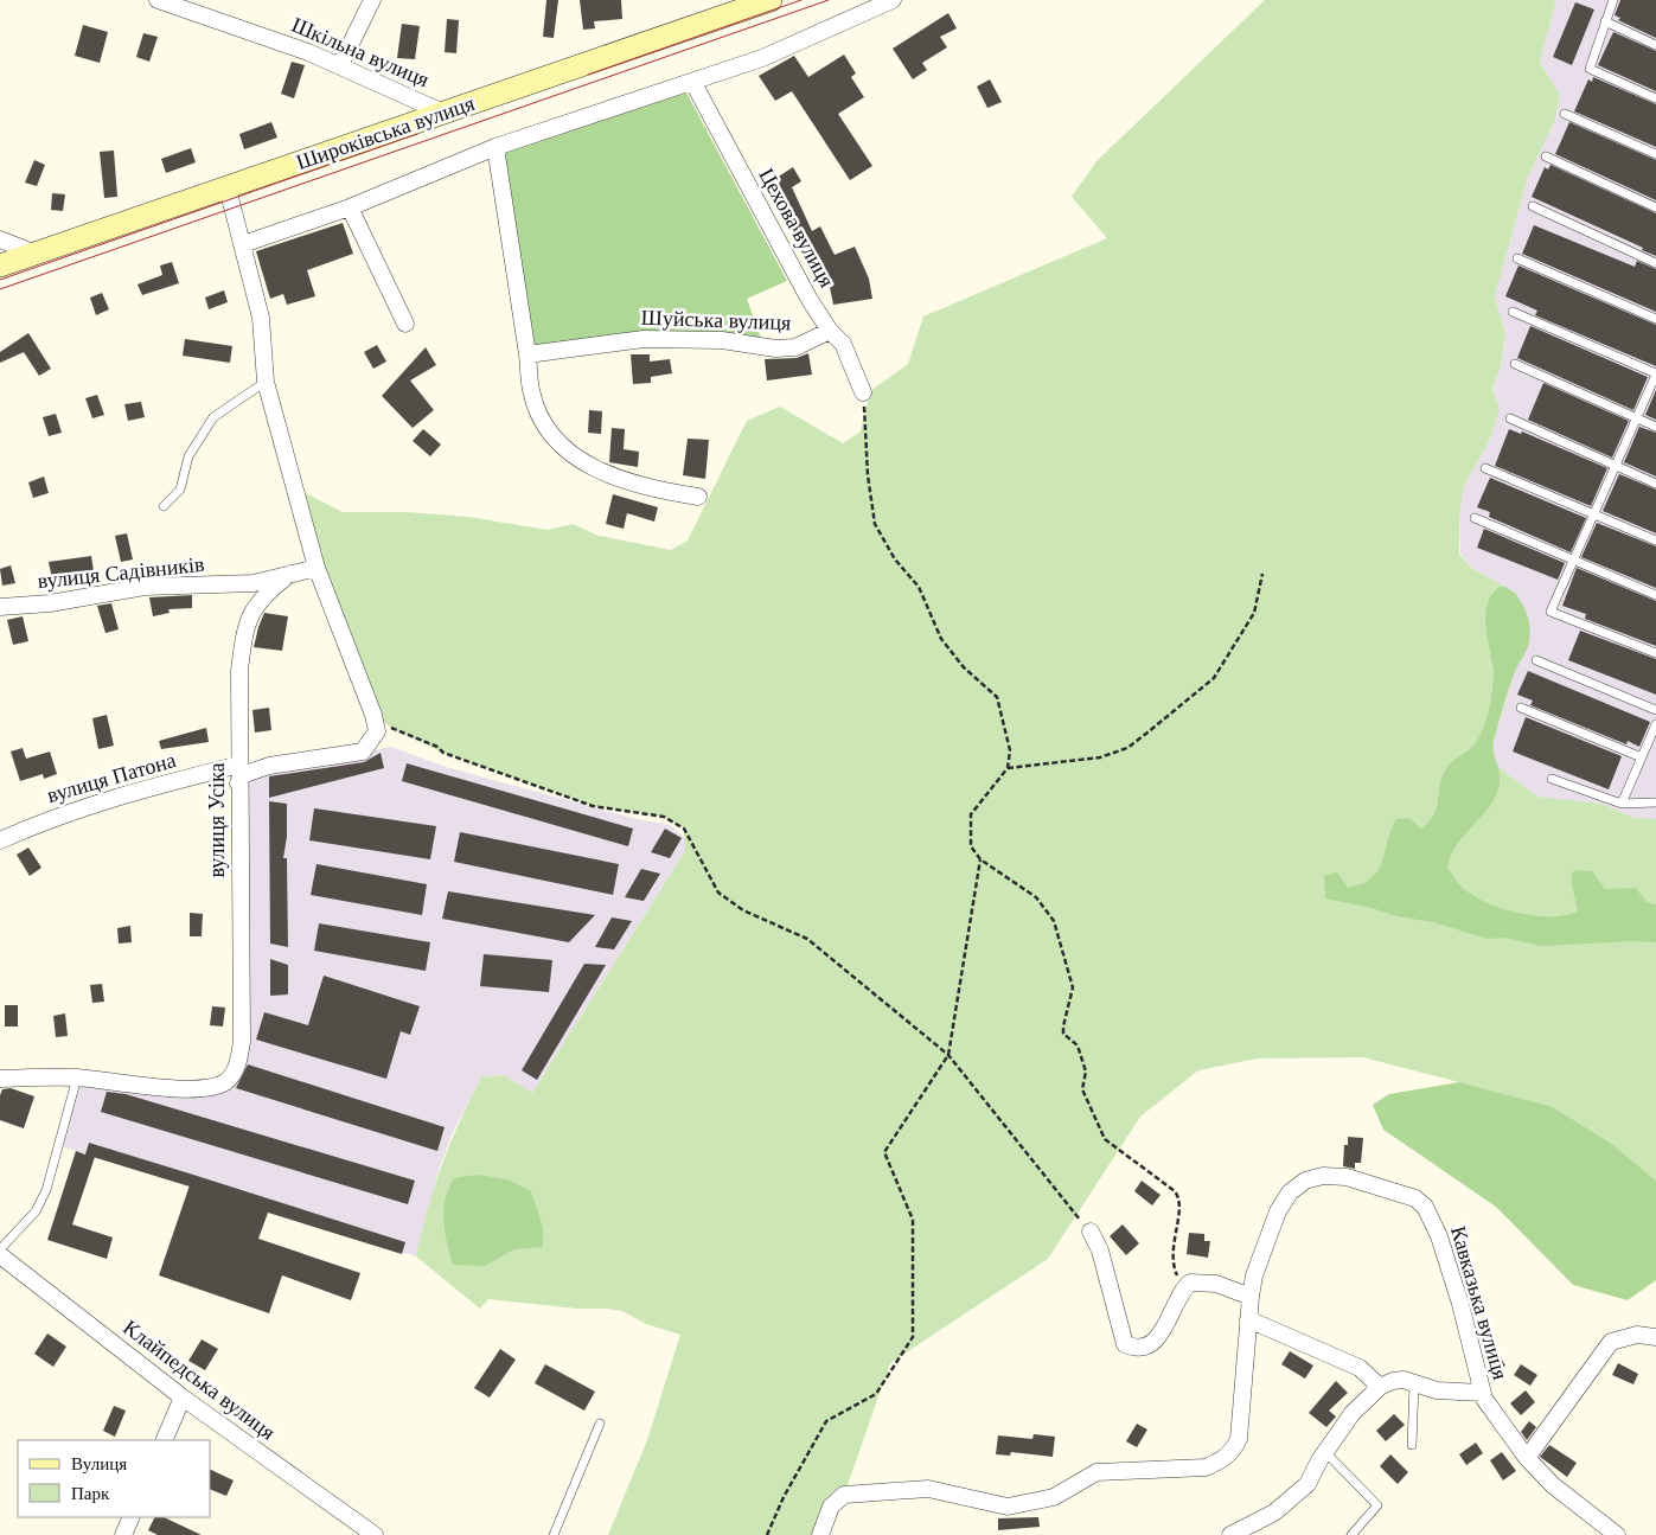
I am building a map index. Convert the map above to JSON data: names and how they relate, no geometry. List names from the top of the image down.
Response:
{
  "streets": {
    "main road": ["Широківська вулиця"],
    "street": [
      "Шкільна вулиця",
      "Цехова вулиця",
      "Шуйська вулиця",
      "вулиця Садівників",
      "вулиця Патона",
      "вулиця Усіка",
      "Кавказька вулиця",
      "Клайпедська вулиця"
    ]
  },
  "crossings": [
    ["Шкільна вулиця", "Широківська вулиця"],
    ["Цехова вулиця", "Шуйська вулиця"],
    ["вулиця Садівників", "вулиця Усіка"],
    ["вулиця Патона", "вулиця Усіка"]
  ],
  "legend": ["Вулиця", "Парк"]
}
